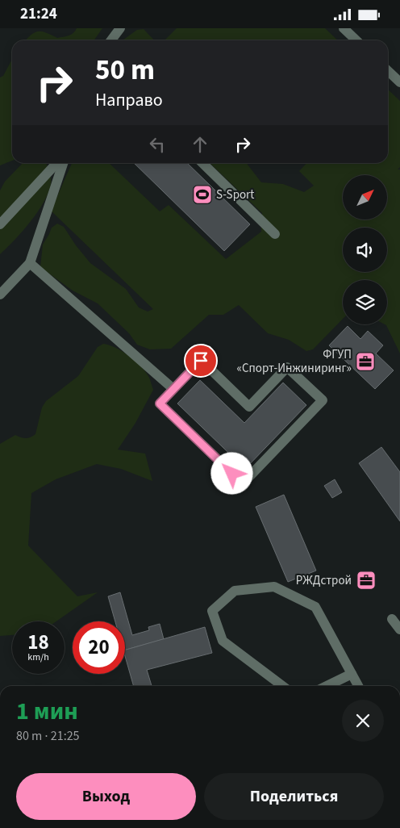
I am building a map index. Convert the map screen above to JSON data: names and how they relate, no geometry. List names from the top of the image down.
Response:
{
  "places": {
    "sports": ["S-Sport"],
    "office": ["ФГУП «Спорт-Инжиниринг»", "РЖДстрой"]
  },
  "north": "top right",
  "page": {
    "status": "21:24",
    "turn": ["50 m", "Направо"],
    "speed": "18 km/h",
    "limit": "20",
    "heading": ["1 мин", "80 m · 21:25"],
    "buttons": ["Выход", "Поделиться"]
  }
}
